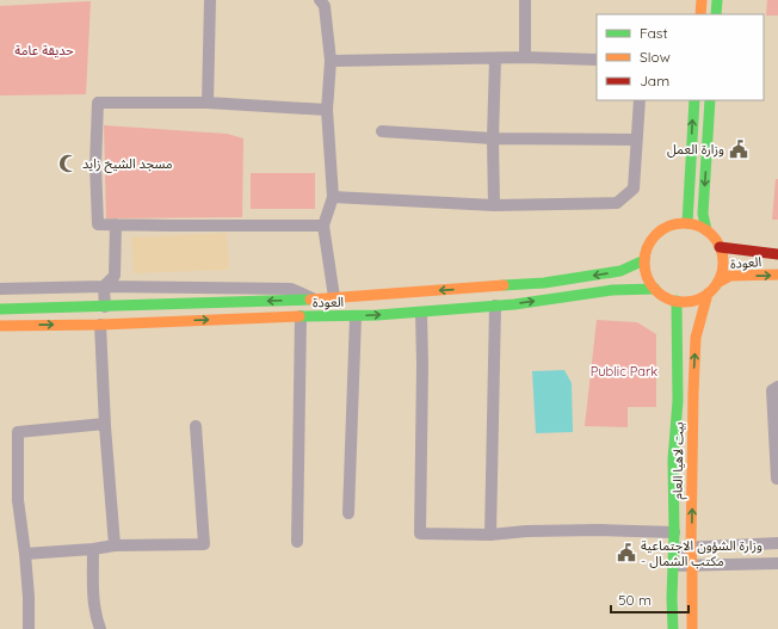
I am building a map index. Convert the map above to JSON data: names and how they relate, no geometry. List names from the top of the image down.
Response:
{
  "streets": {
    "main road": ["العودة", "بيت لاهيا العام"]
  },
  "crossings": [
    ["العودة", "بيت لاهيا العام"]
  ],
  "parks": ["حديقة عامة", "Public Park"],
  "places": {
    "public building": ["وزارة العمل", "وزارة الشؤون الاجتماعية - مكتب الشمال"],
    "mosque": ["مسجد الشيخ زايد"]
  },
  "legend": ["Fast", "Slow", "Jam"],
  "scale_bar": "50 m"
}
